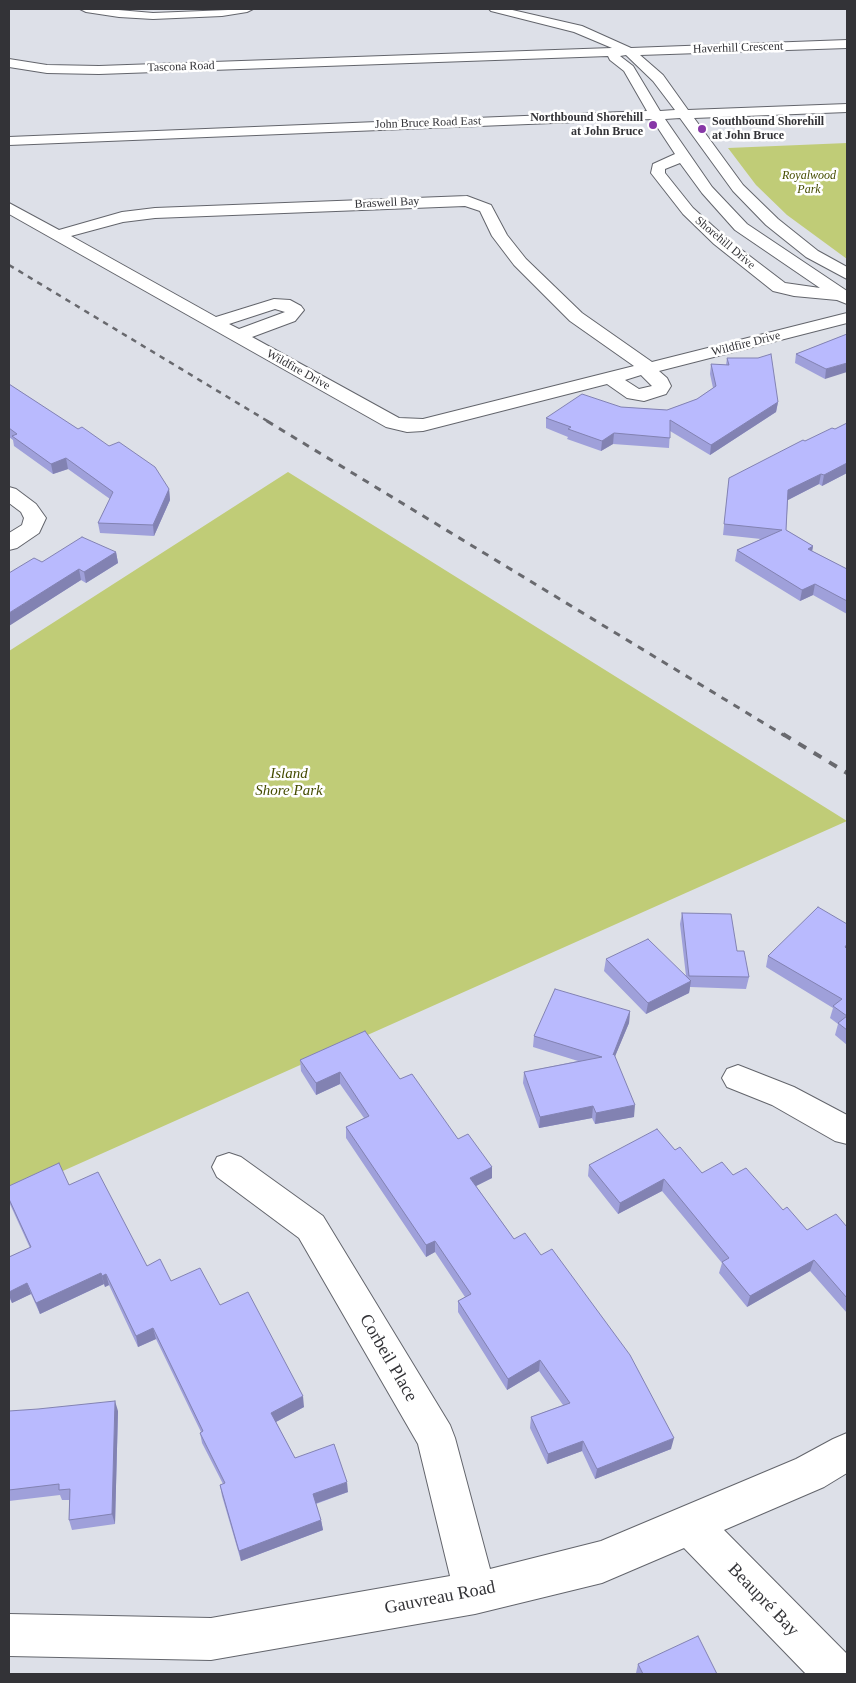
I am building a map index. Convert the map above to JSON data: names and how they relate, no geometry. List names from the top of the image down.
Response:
{
  "streets": {
    "street": [
      "Haverhill Crescent",
      "Tascona Road",
      "John Bruce Road East",
      "Braswell Bay",
      "Shorehill Drive",
      "Wildfire Drive",
      "Corbeil Place",
      "Gauvreau Road",
      "Beaupré Bay"
    ]
  },
  "crossings": [
    ["Haverhill Crescent", "Tascona Road"],
    ["Haverhill Crescent", "Shorehill Drive"],
    ["Tascona Road", "Shorehill Drive"],
    ["John Bruce Road East", "Shorehill Drive"],
    ["Braswell Bay", "Wildfire Drive"],
    ["Corbeil Place", "Gauvreau Road"],
    ["Gauvreau Road", "Beaupré Bay"]
  ],
  "parks": ["Royalwood Park", "Island Shore Park"],
  "places": ["Northbound Shorehill at John Bruce", "Southbound Shorehill at John Bruce"]
}
